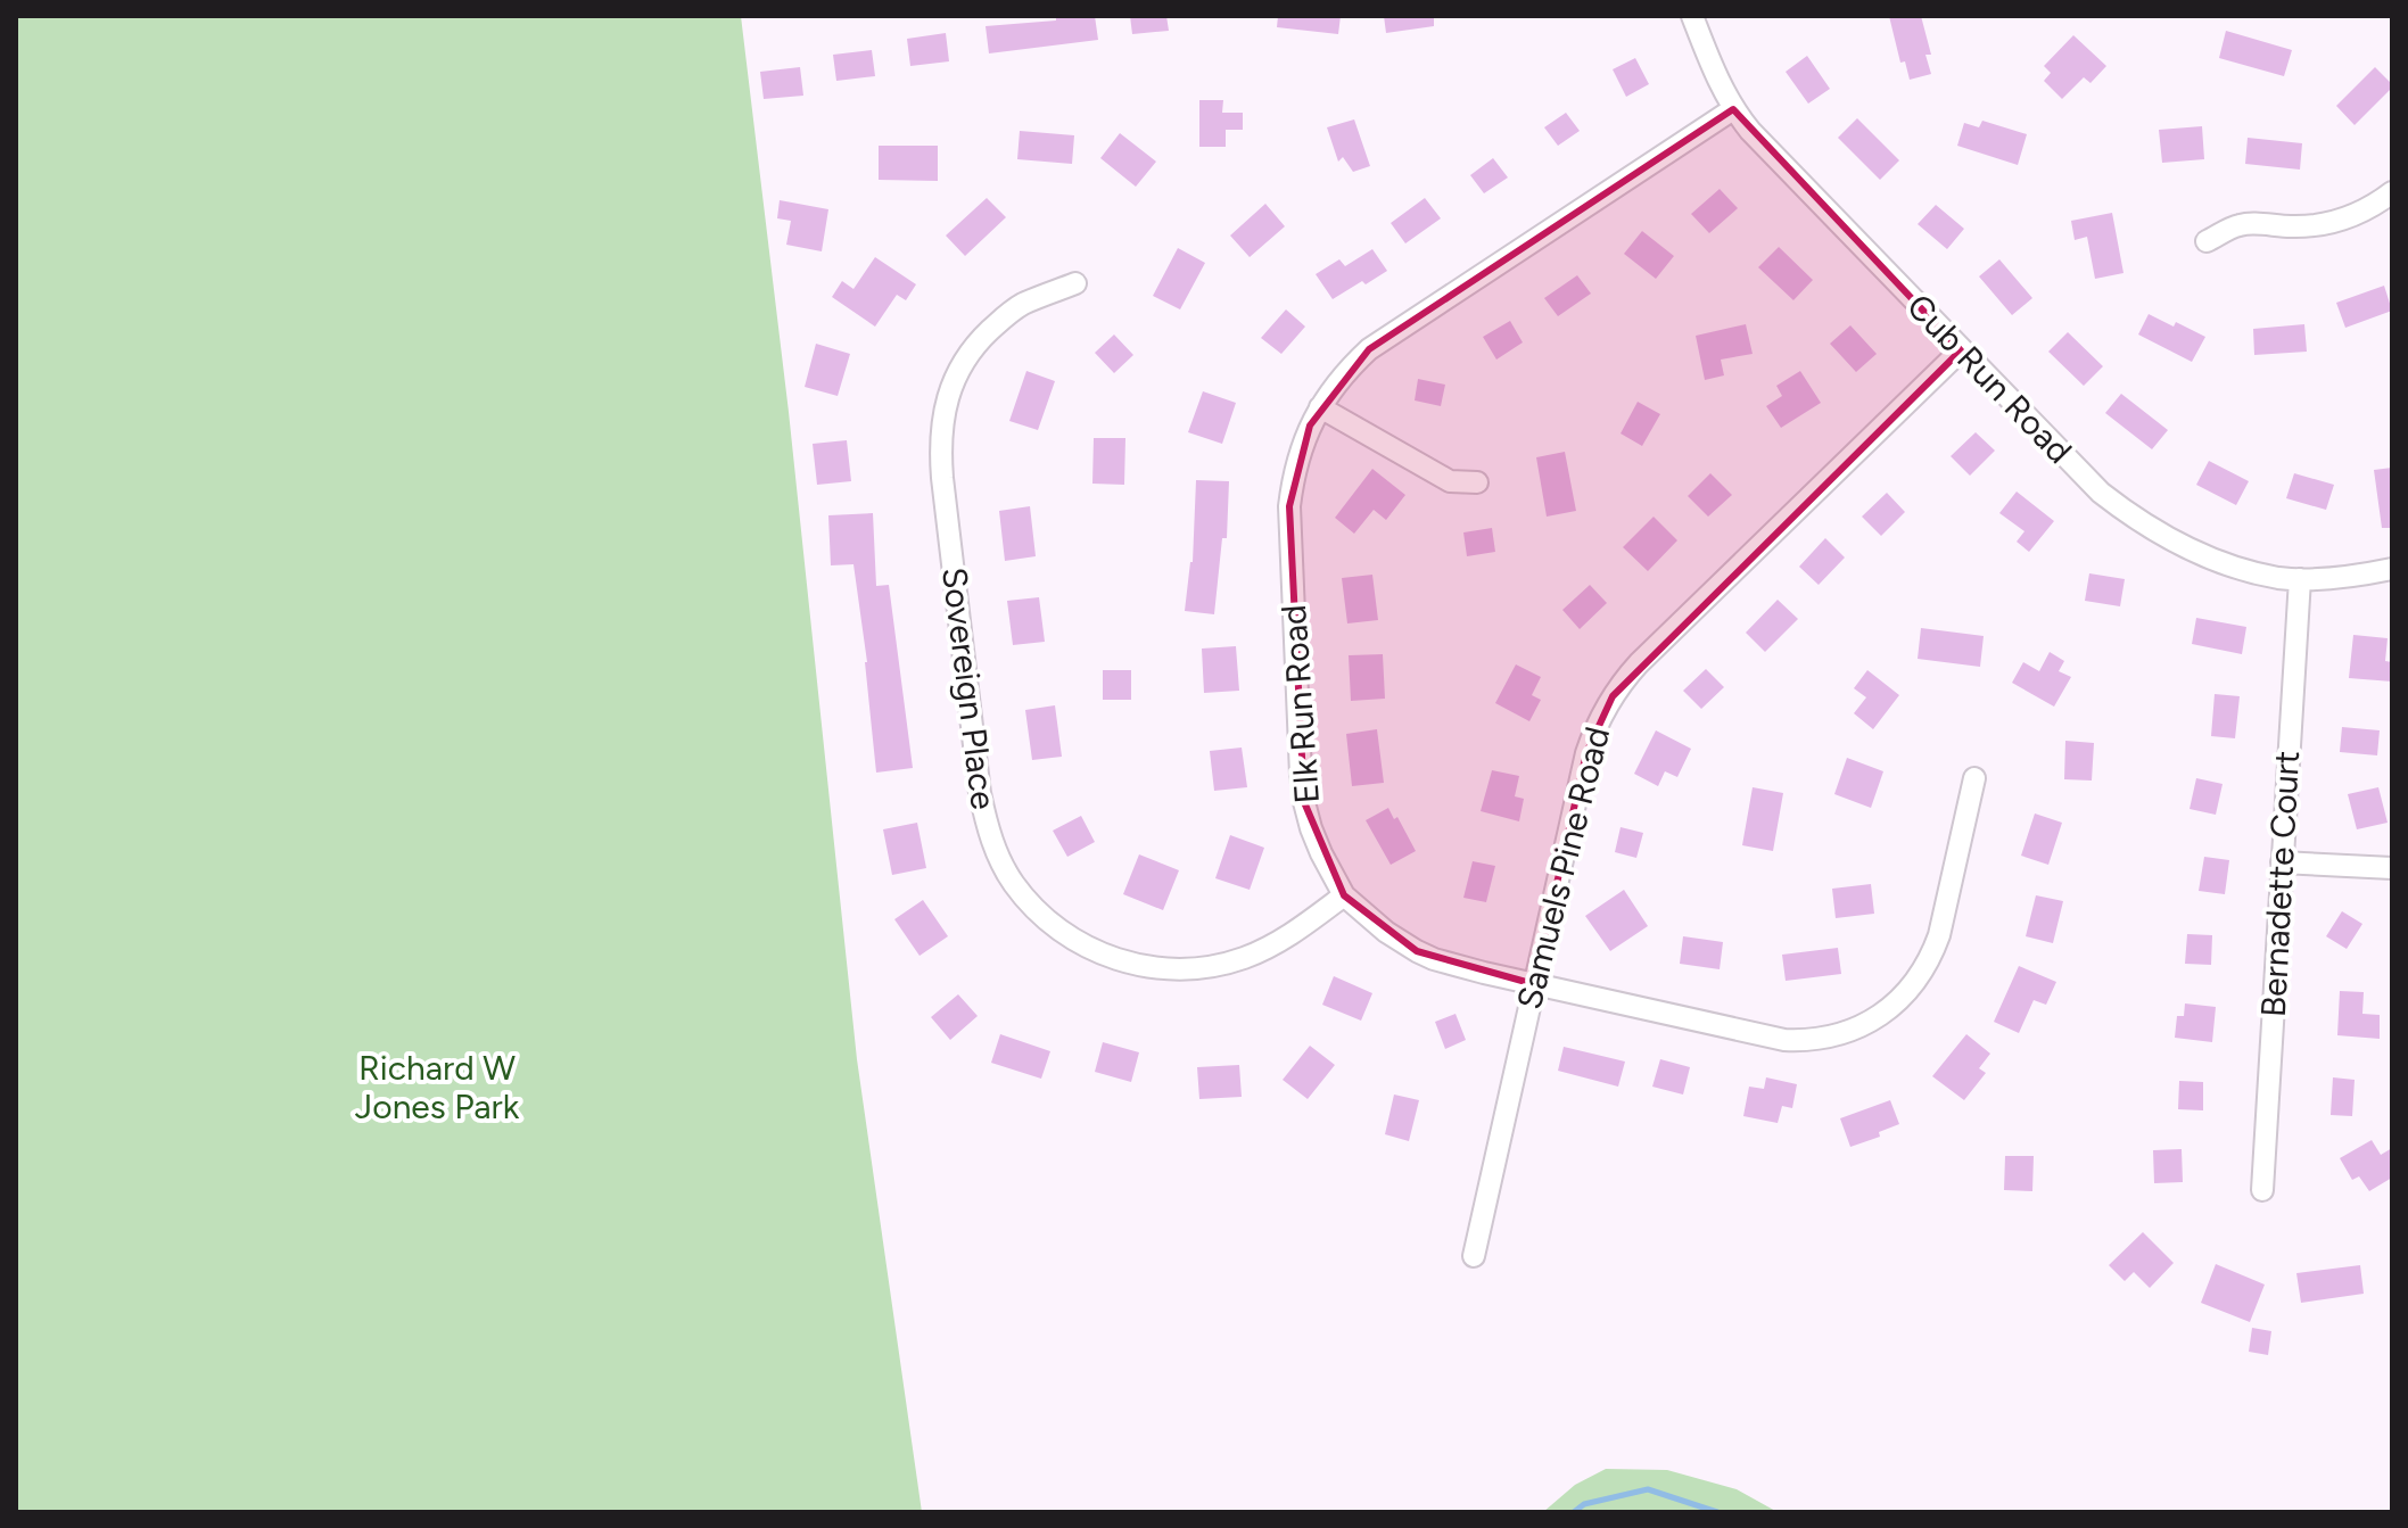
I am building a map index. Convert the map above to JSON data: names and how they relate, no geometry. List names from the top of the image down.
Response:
{
  "streets": {
    "street": [
      "Cub Run Road",
      "Sovereign Place",
      "Elk Run Road",
      "Samuels Pine Road",
      "Bernadette Court"
    ]
  },
  "crossings": [
    ["Cub Run Road", "Elk Run Road"],
    ["Cub Run Road", "Samuels Pine Road"],
    ["Cub Run Road", "Bernadette Court"],
    ["Sovereign Place", "Elk Run Road"],
    ["Elk Run Road", "Samuels Pine Road"]
  ],
  "parks": ["Richard W Jones Park"]
}
